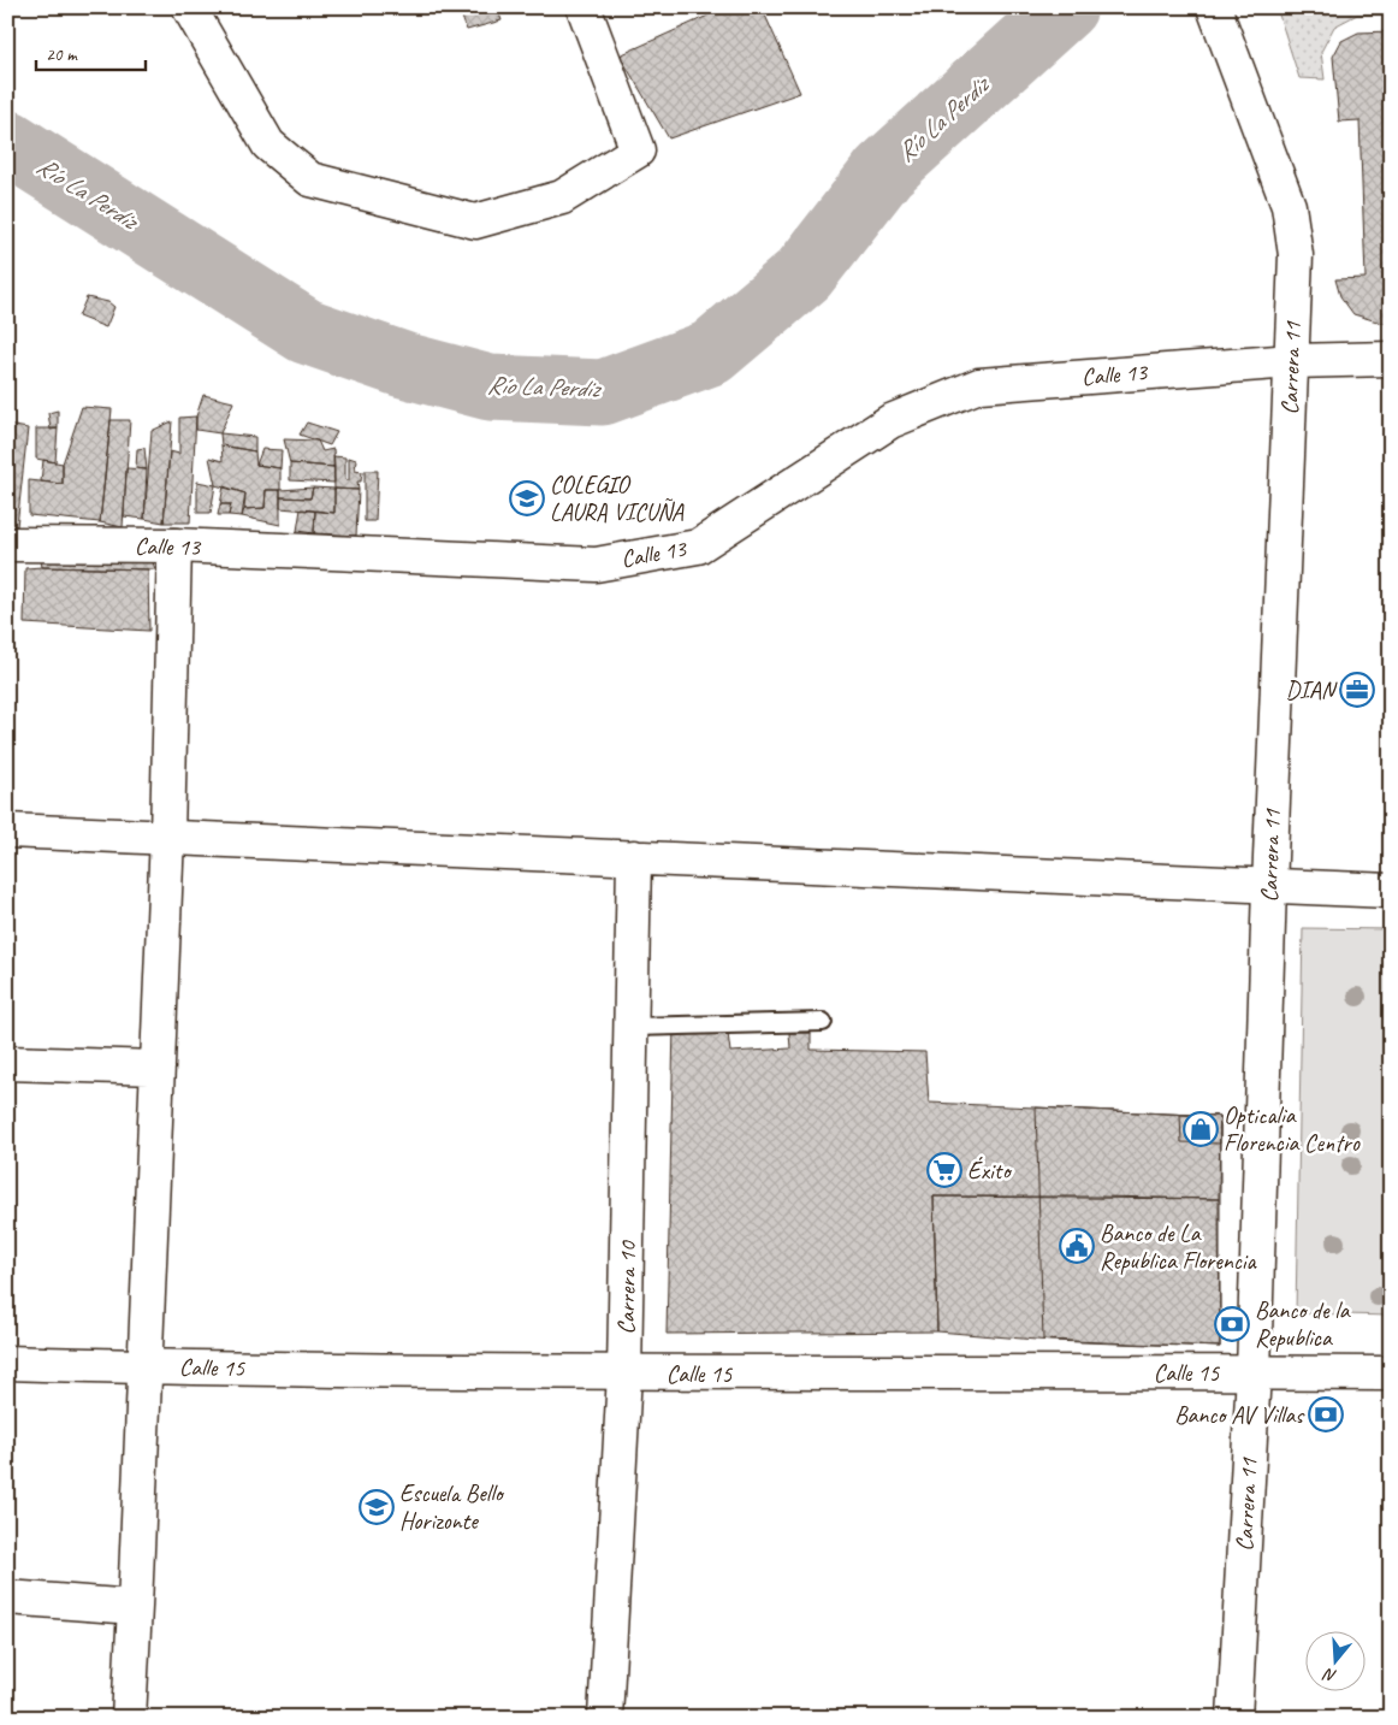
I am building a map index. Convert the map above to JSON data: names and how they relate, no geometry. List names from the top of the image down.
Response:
{
  "streets": {
    "street": [
      "Carrera 11",
      "Calle 13",
      "Carrera 10",
      "Calle 15"
    ]
  },
  "crossings": [
    ["Carrera 11", "Calle 13"],
    ["Carrera 11", "Calle 15"],
    ["Carrera 10", "Calle 15"]
  ],
  "water": ["Río La Perdiz"],
  "places": {
    "school or university": ["COLEGIO LAURA VICUÑA", "Escuela Bello Horizonte"],
    "office": ["DIAN"],
    "shop": ["Opticalia Florencia Centro"],
    "supermarket": ["Éxito"],
    "public building": ["Banco de La Republica Florencia"],
    "bank": ["Banco de la Republica", "Banco AV Villas"]
  },
  "scale_bar": "20 m",
  "north": "bottom"
}
